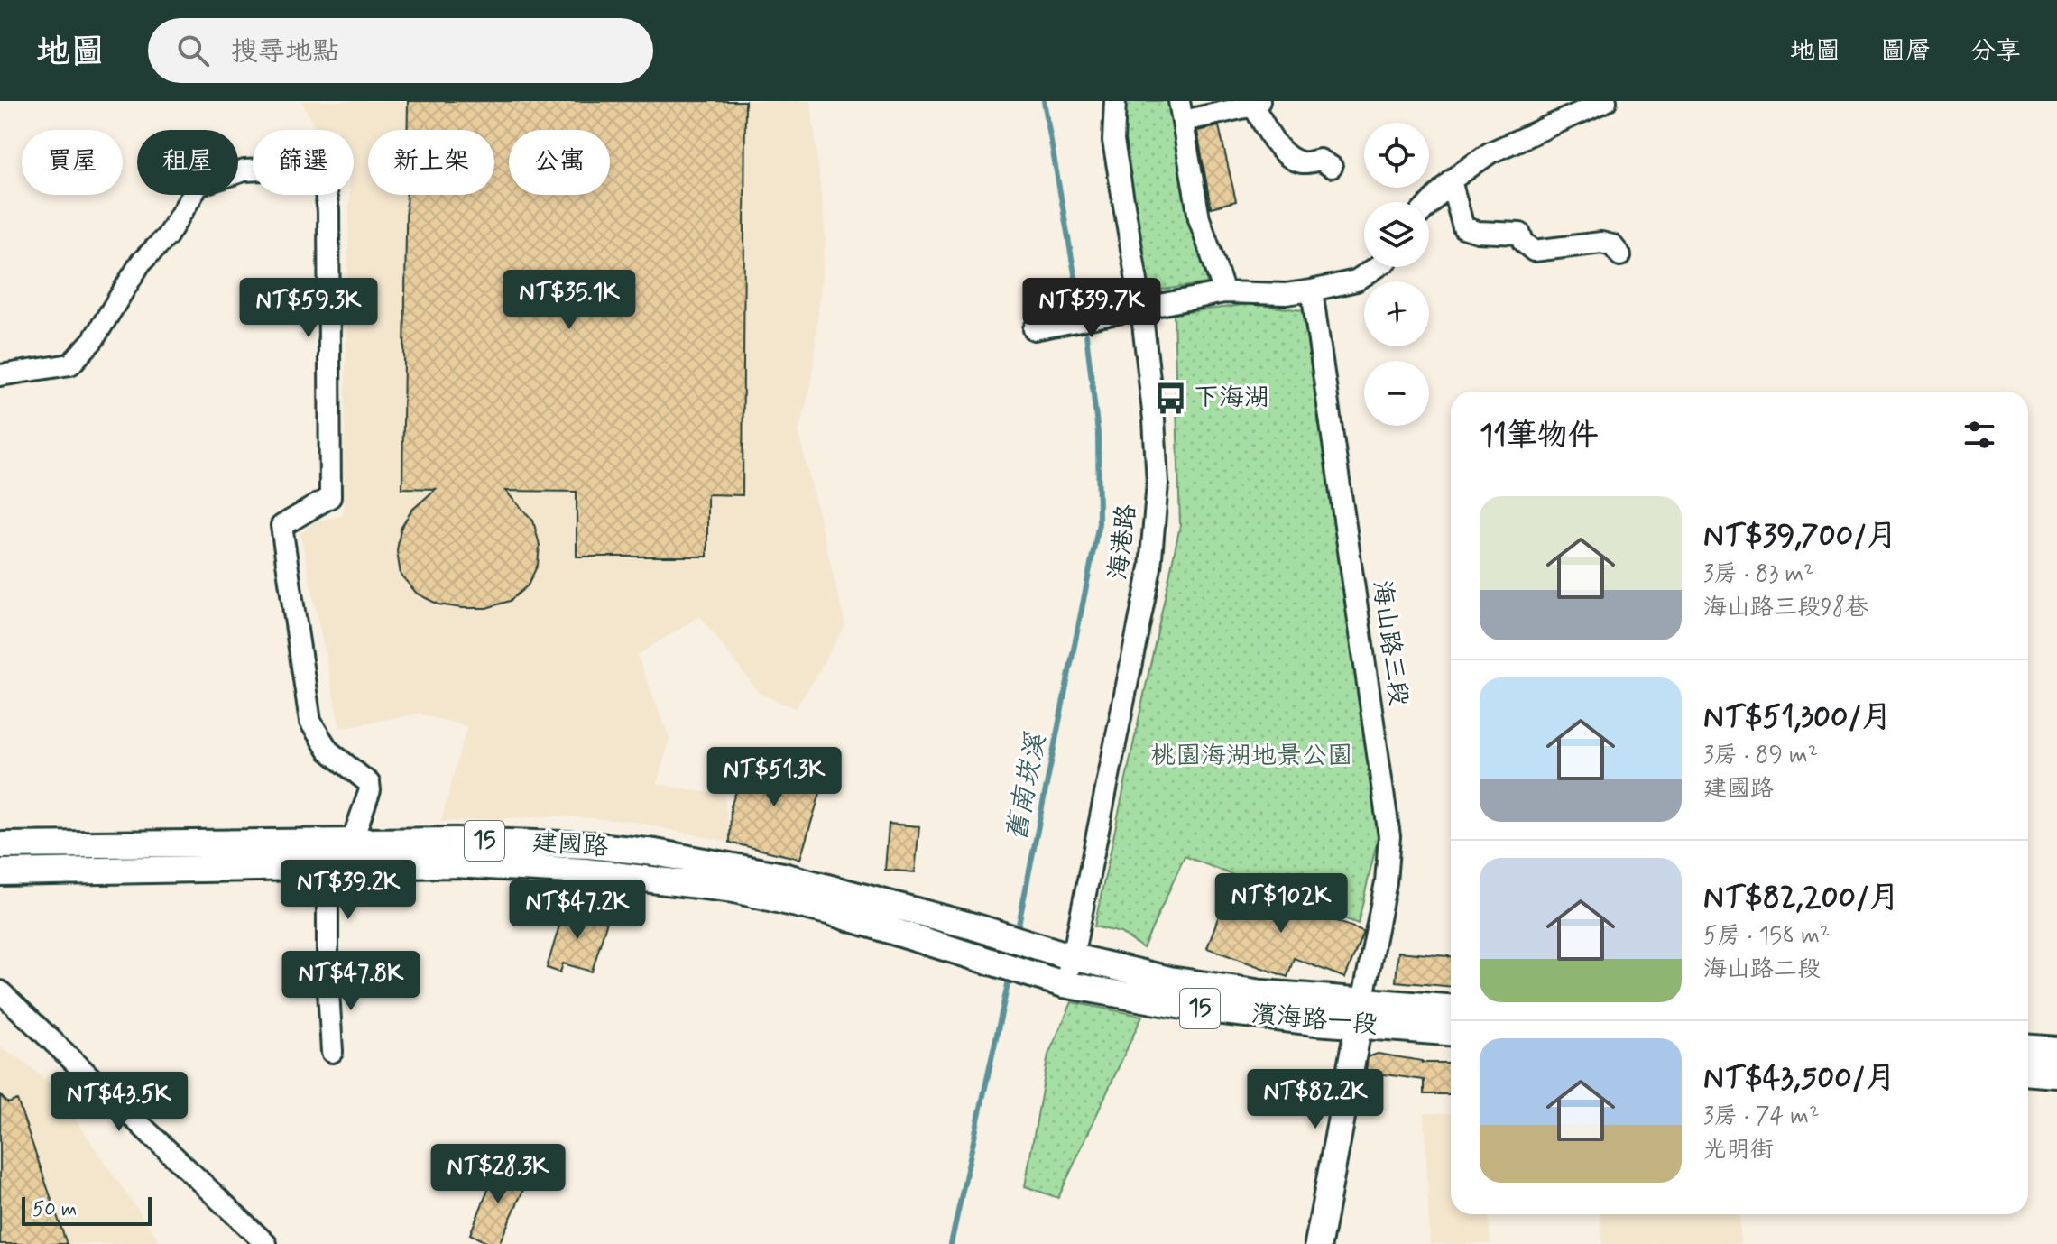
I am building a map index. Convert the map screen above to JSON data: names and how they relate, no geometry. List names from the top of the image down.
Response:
{
  "streets": {
    "main road": ["15", "建國路", "濱海路一段"],
    "street": ["海港路", "海山路三段"]
  },
  "crossings": [
    ["海港路", "建國路"],
    ["海港路", "濱海路一段"],
    ["海山路三段", "濱海路一段"],
    ["建國路", "濱海路一段"]
  ],
  "water": ["舊南崁溪"],
  "parks": ["桃園海湖地景公園"],
  "places": {
    "bus stop": ["下海湖"]
  },
  "scale_bar": "50 m",
  "page": {
    "header": "地圖",
    "search": "搜尋地點",
    "nav": ["地圖", "圖層", "分享"],
    "map_buttons": ["+", "−"],
    "chip": [
      "買屋",
      "租屋",
      "篩選",
      "新上架",
      "公寓"
    ],
    "price": [
      "NT$35.1K",
      "NT$59.3K",
      "NT$39.7K",
      "NT$51.3K",
      "NT$39.2K",
      "NT$102K",
      "NT$47.2K",
      "NT$47.8K",
      "NT$82.2K",
      "NT$43.5K",
      "NT$28.3K"
    ],
    "heading": "11筆物件",
    "list": [
      {
        "name": "NT$39,700/月",
        "note": "3房 · 83 m² · 海山路三段98巷"
      },
      {
        "name": "NT$51,300/月",
        "note": "3房 · 89 m² · 建國路"
      },
      {
        "name": "NT$82,200/月",
        "note": "5房 · 158 m² · 海山路二段"
      },
      {
        "name": "NT$43,500/月",
        "note": "3房 · 74 m² · 光明街"
      }
    ],
    "scale": "50 m"
  }
}
